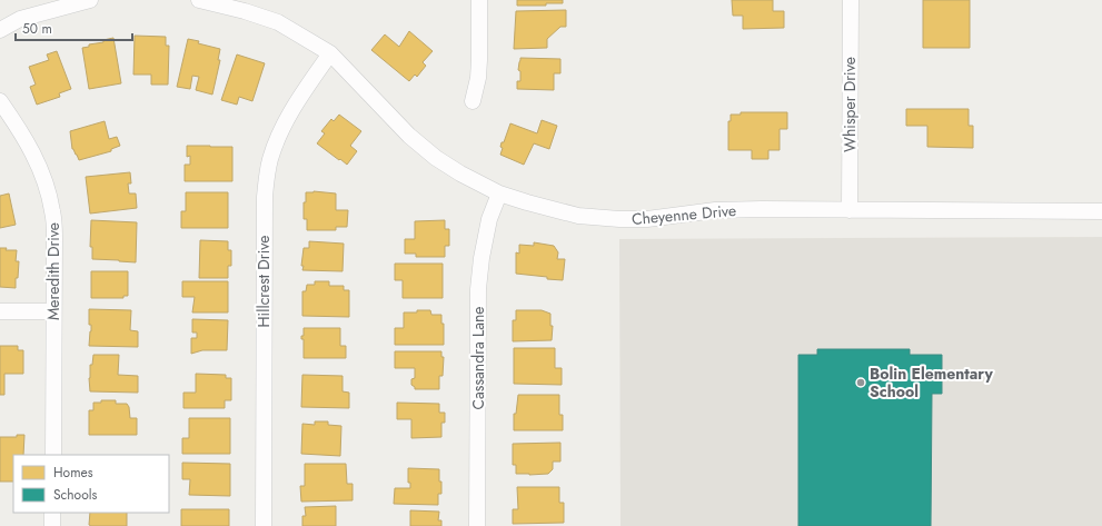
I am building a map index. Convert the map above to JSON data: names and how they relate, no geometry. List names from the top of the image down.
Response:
{
  "streets": {
    "street": [
      "Whisper Drive",
      "Cheyenne Drive",
      "Meredith Drive",
      "Hillcrest Drive",
      "Cassandra Lane"
    ]
  },
  "crossings": [
    ["Whisper Drive", "Cheyenne Drive"],
    ["Cheyenne Drive", "Hillcrest Drive"],
    ["Cheyenne Drive", "Cassandra Lane"]
  ],
  "places": ["Bolin Elementary School"],
  "legend": ["Homes", "Schools"],
  "scale_bar": "50 m"
}
